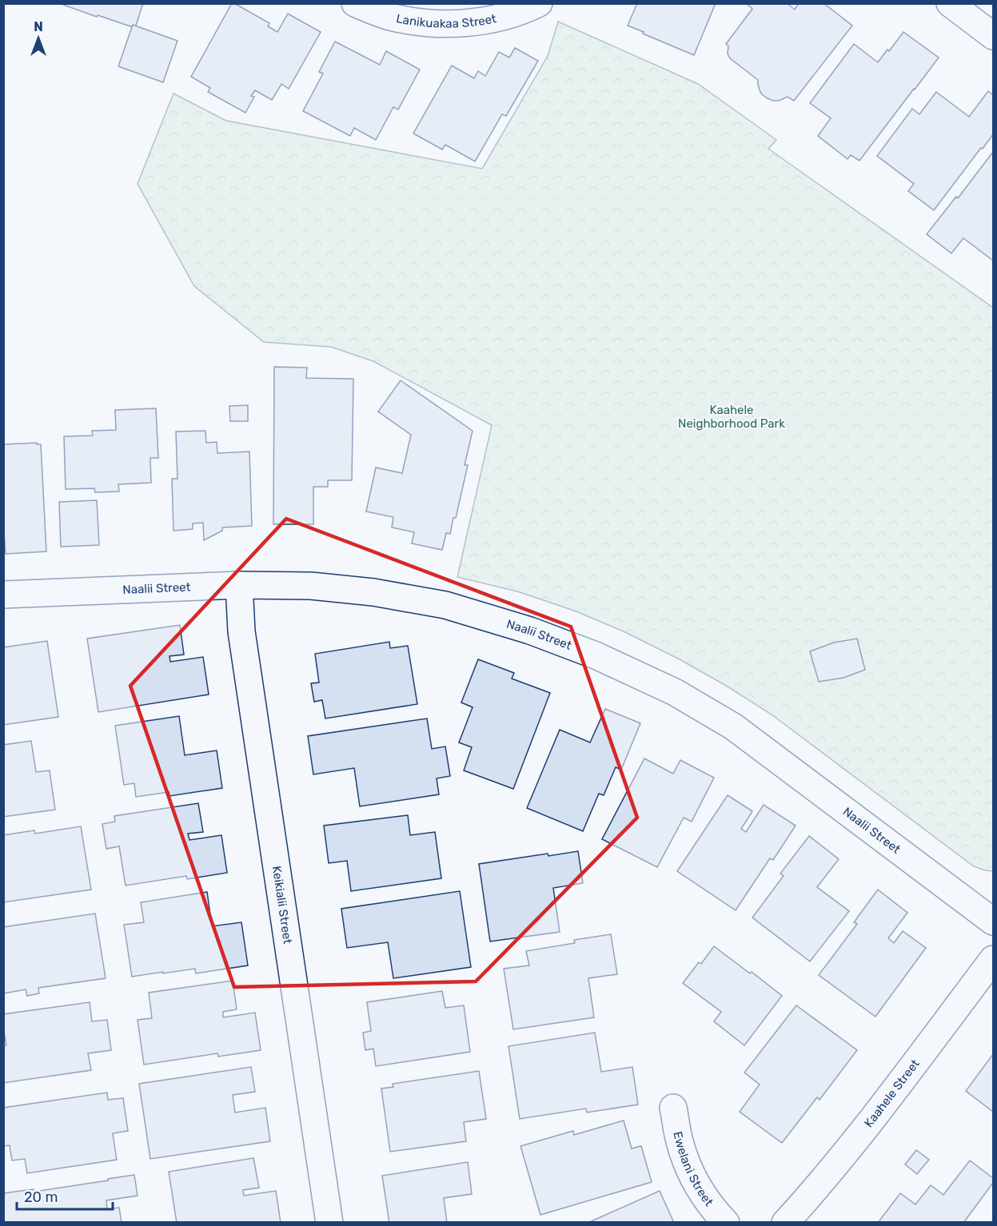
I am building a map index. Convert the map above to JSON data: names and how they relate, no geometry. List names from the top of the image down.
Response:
{
  "streets": {
    "street": [
      "Lanikuakaa Street",
      "Naalii Street",
      "Keikialii Street",
      "Kaahele Street",
      "Ewelani Street"
    ]
  },
  "crossings": [
    ["Naalii Street", "Keikialii Street"]
  ],
  "parks": ["Kaahele Neighborhood Park"],
  "scale_bar": "20 m",
  "north": "top"
}
